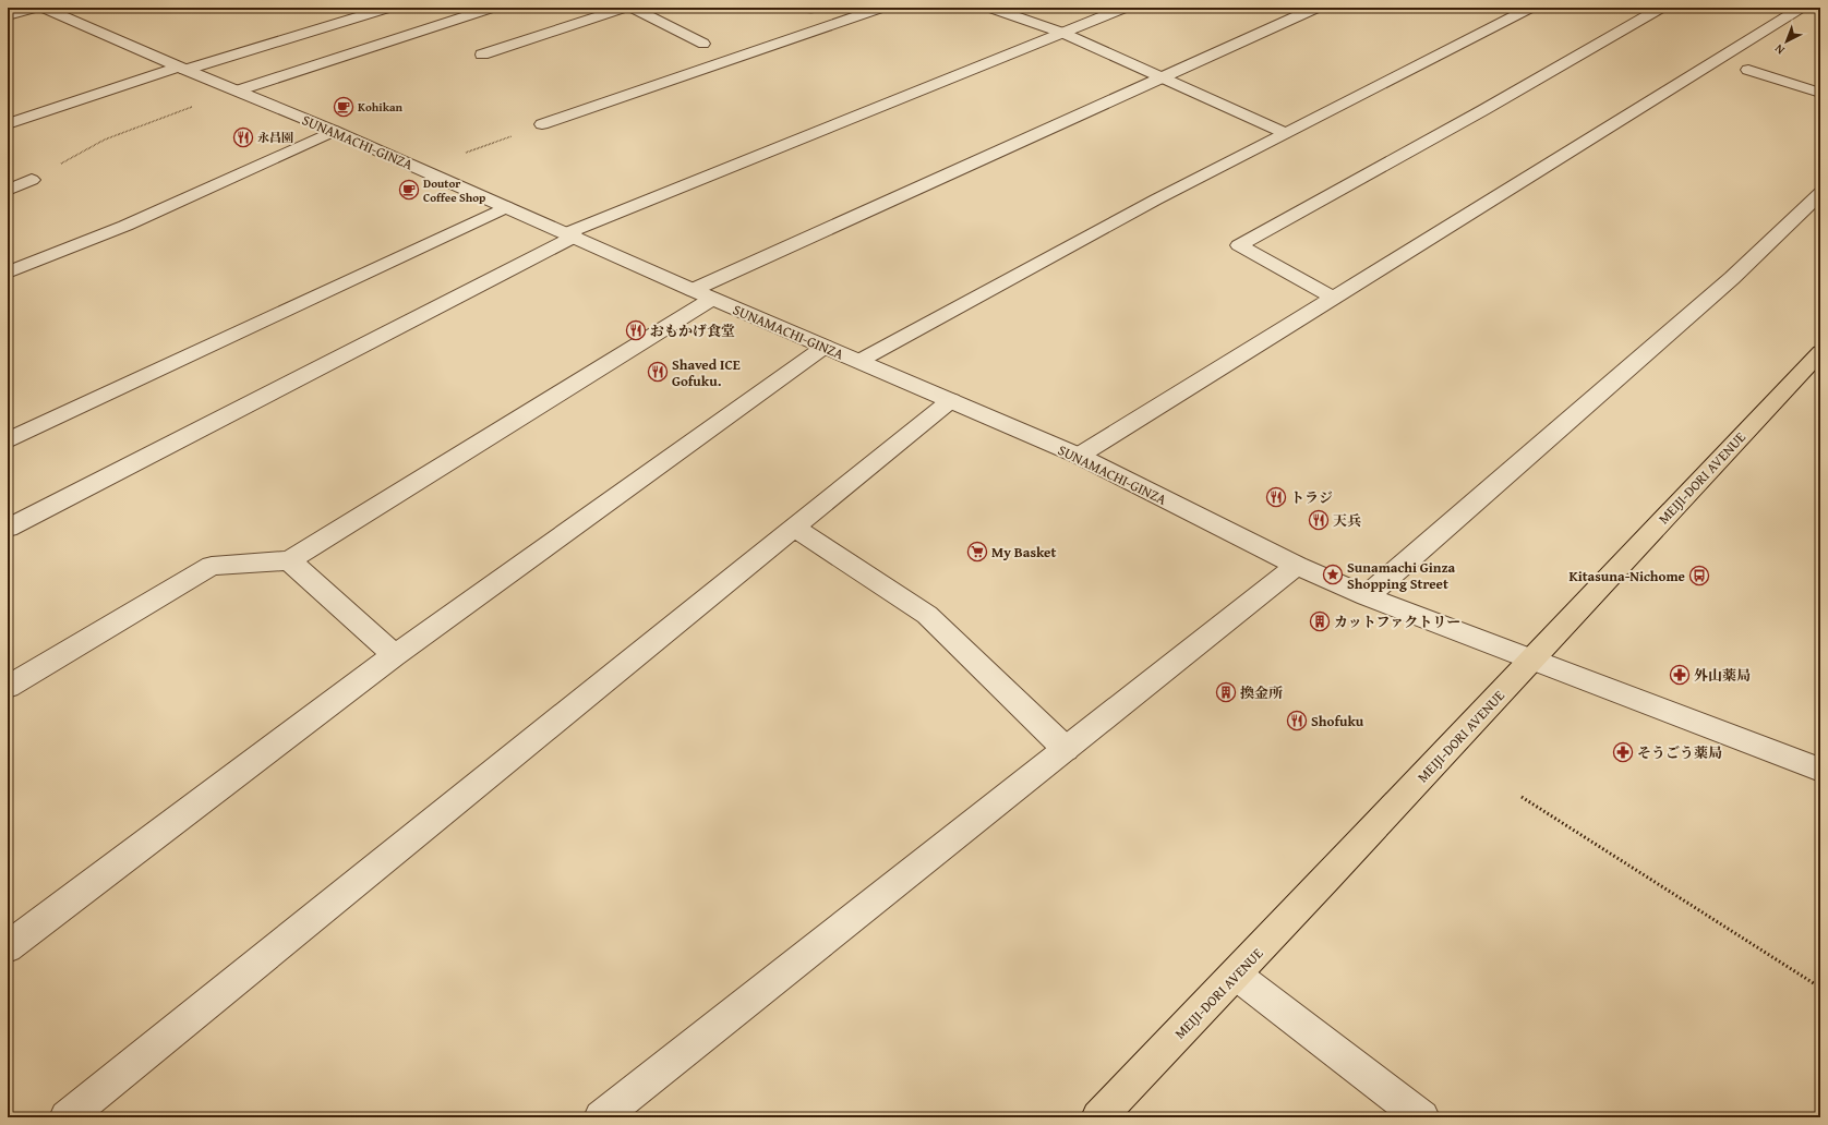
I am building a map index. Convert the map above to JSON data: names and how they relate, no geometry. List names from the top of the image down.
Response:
{
  "streets": {
    "main road": ["MEIJI-DORI AVENUE"],
    "street": ["SUNAMACHI-GINZA"]
  },
  "crossings": [
    ["SUNAMACHI-GINZA", "MEIJI-DORI AVENUE"]
  ],
  "places": {
    "cafe": ["Kohikan", "Doutor Coffee Shop"],
    "restaurant": [
      "永昌園",
      "おもかげ食堂",
      "Shaved ICE Gofuku.",
      "トラジ",
      "天兵",
      "Shofuku"
    ],
    "supermarket": ["My Basket"],
    "place": ["Sunamachi Ginza Shopping Street"],
    "bus stop": ["Kitasuna-Nichome"],
    "building": ["カットファクトリー", "換金所"],
    "pharmacy": ["外山薬局", "そうごう薬局"]
  },
  "north": "bottom left"
}
